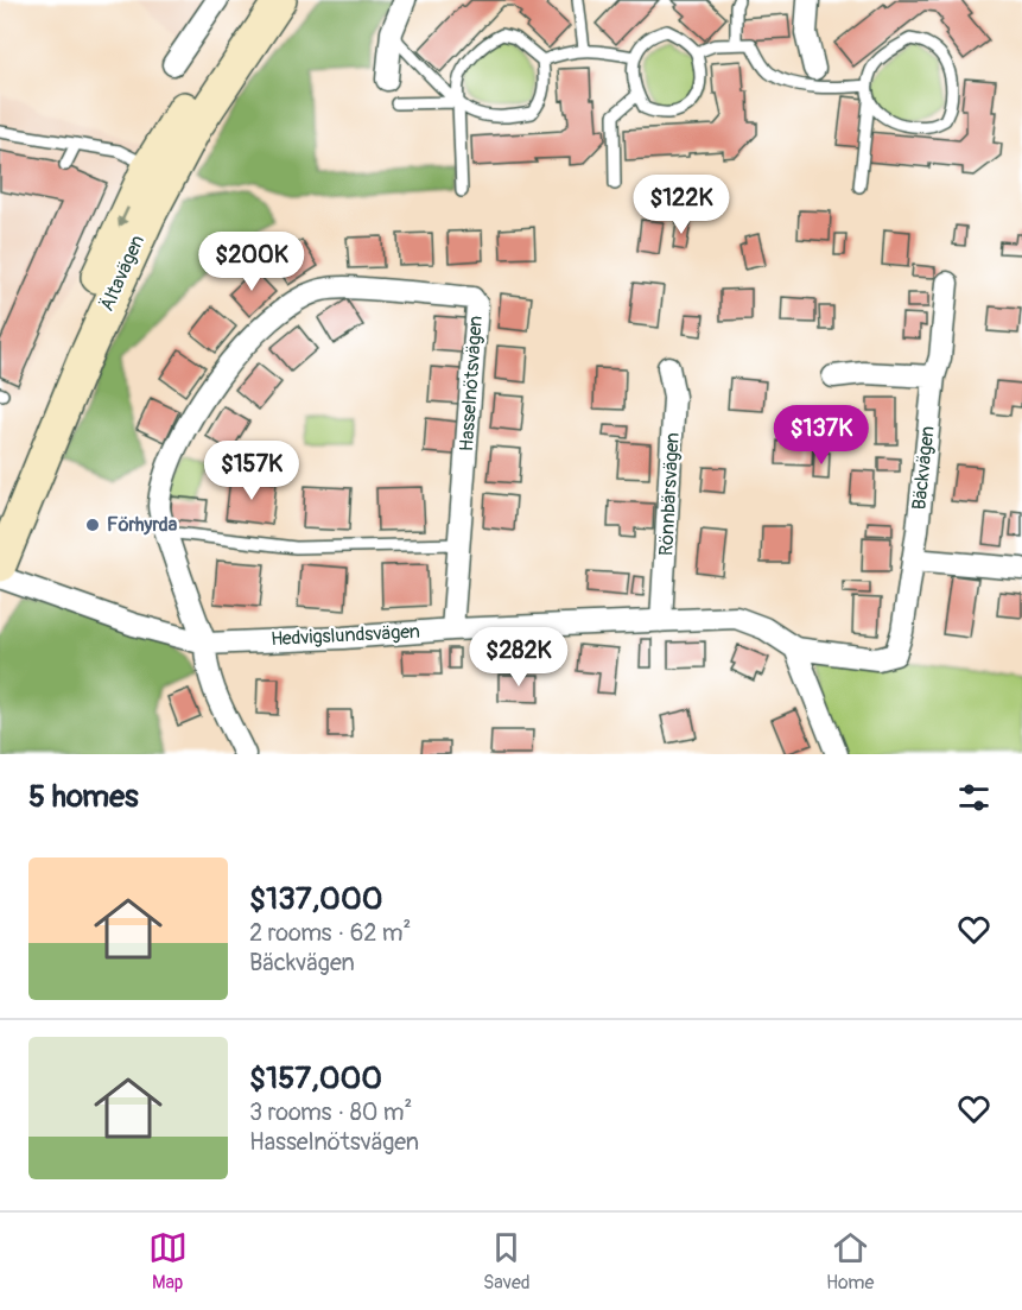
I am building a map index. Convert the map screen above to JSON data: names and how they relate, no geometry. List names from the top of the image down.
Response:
{
  "streets": {
    "main road": ["Ältavägen"],
    "street": [
      "Hasselnötsvägen",
      "Bäckvägen",
      "Rönnbärsvägen",
      "Hedvigslundsvägen"
    ]
  },
  "crossings": [
    ["Hasselnötsvägen", "Hedvigslundsvägen"],
    ["Bäckvägen", "Hedvigslundsvägen"],
    ["Rönnbärsvägen", "Hedvigslundsvägen"]
  ],
  "places": ["Förhyrda"],
  "page": {
    "price": [
      "$122K",
      "$200K",
      "$137K",
      "$157K",
      "$282K"
    ],
    "heading": "5 homes",
    "list": [
      {
        "name": "$137,000",
        "note": "2 rooms · 62 m² · Bäckvägen"
      },
      {
        "name": "$157,000",
        "note": "3 rooms · 80 m² · Hasselnötsvägen"
      }
    ],
    "tabs": ["Map", "Saved", "Home"]
  }
}
